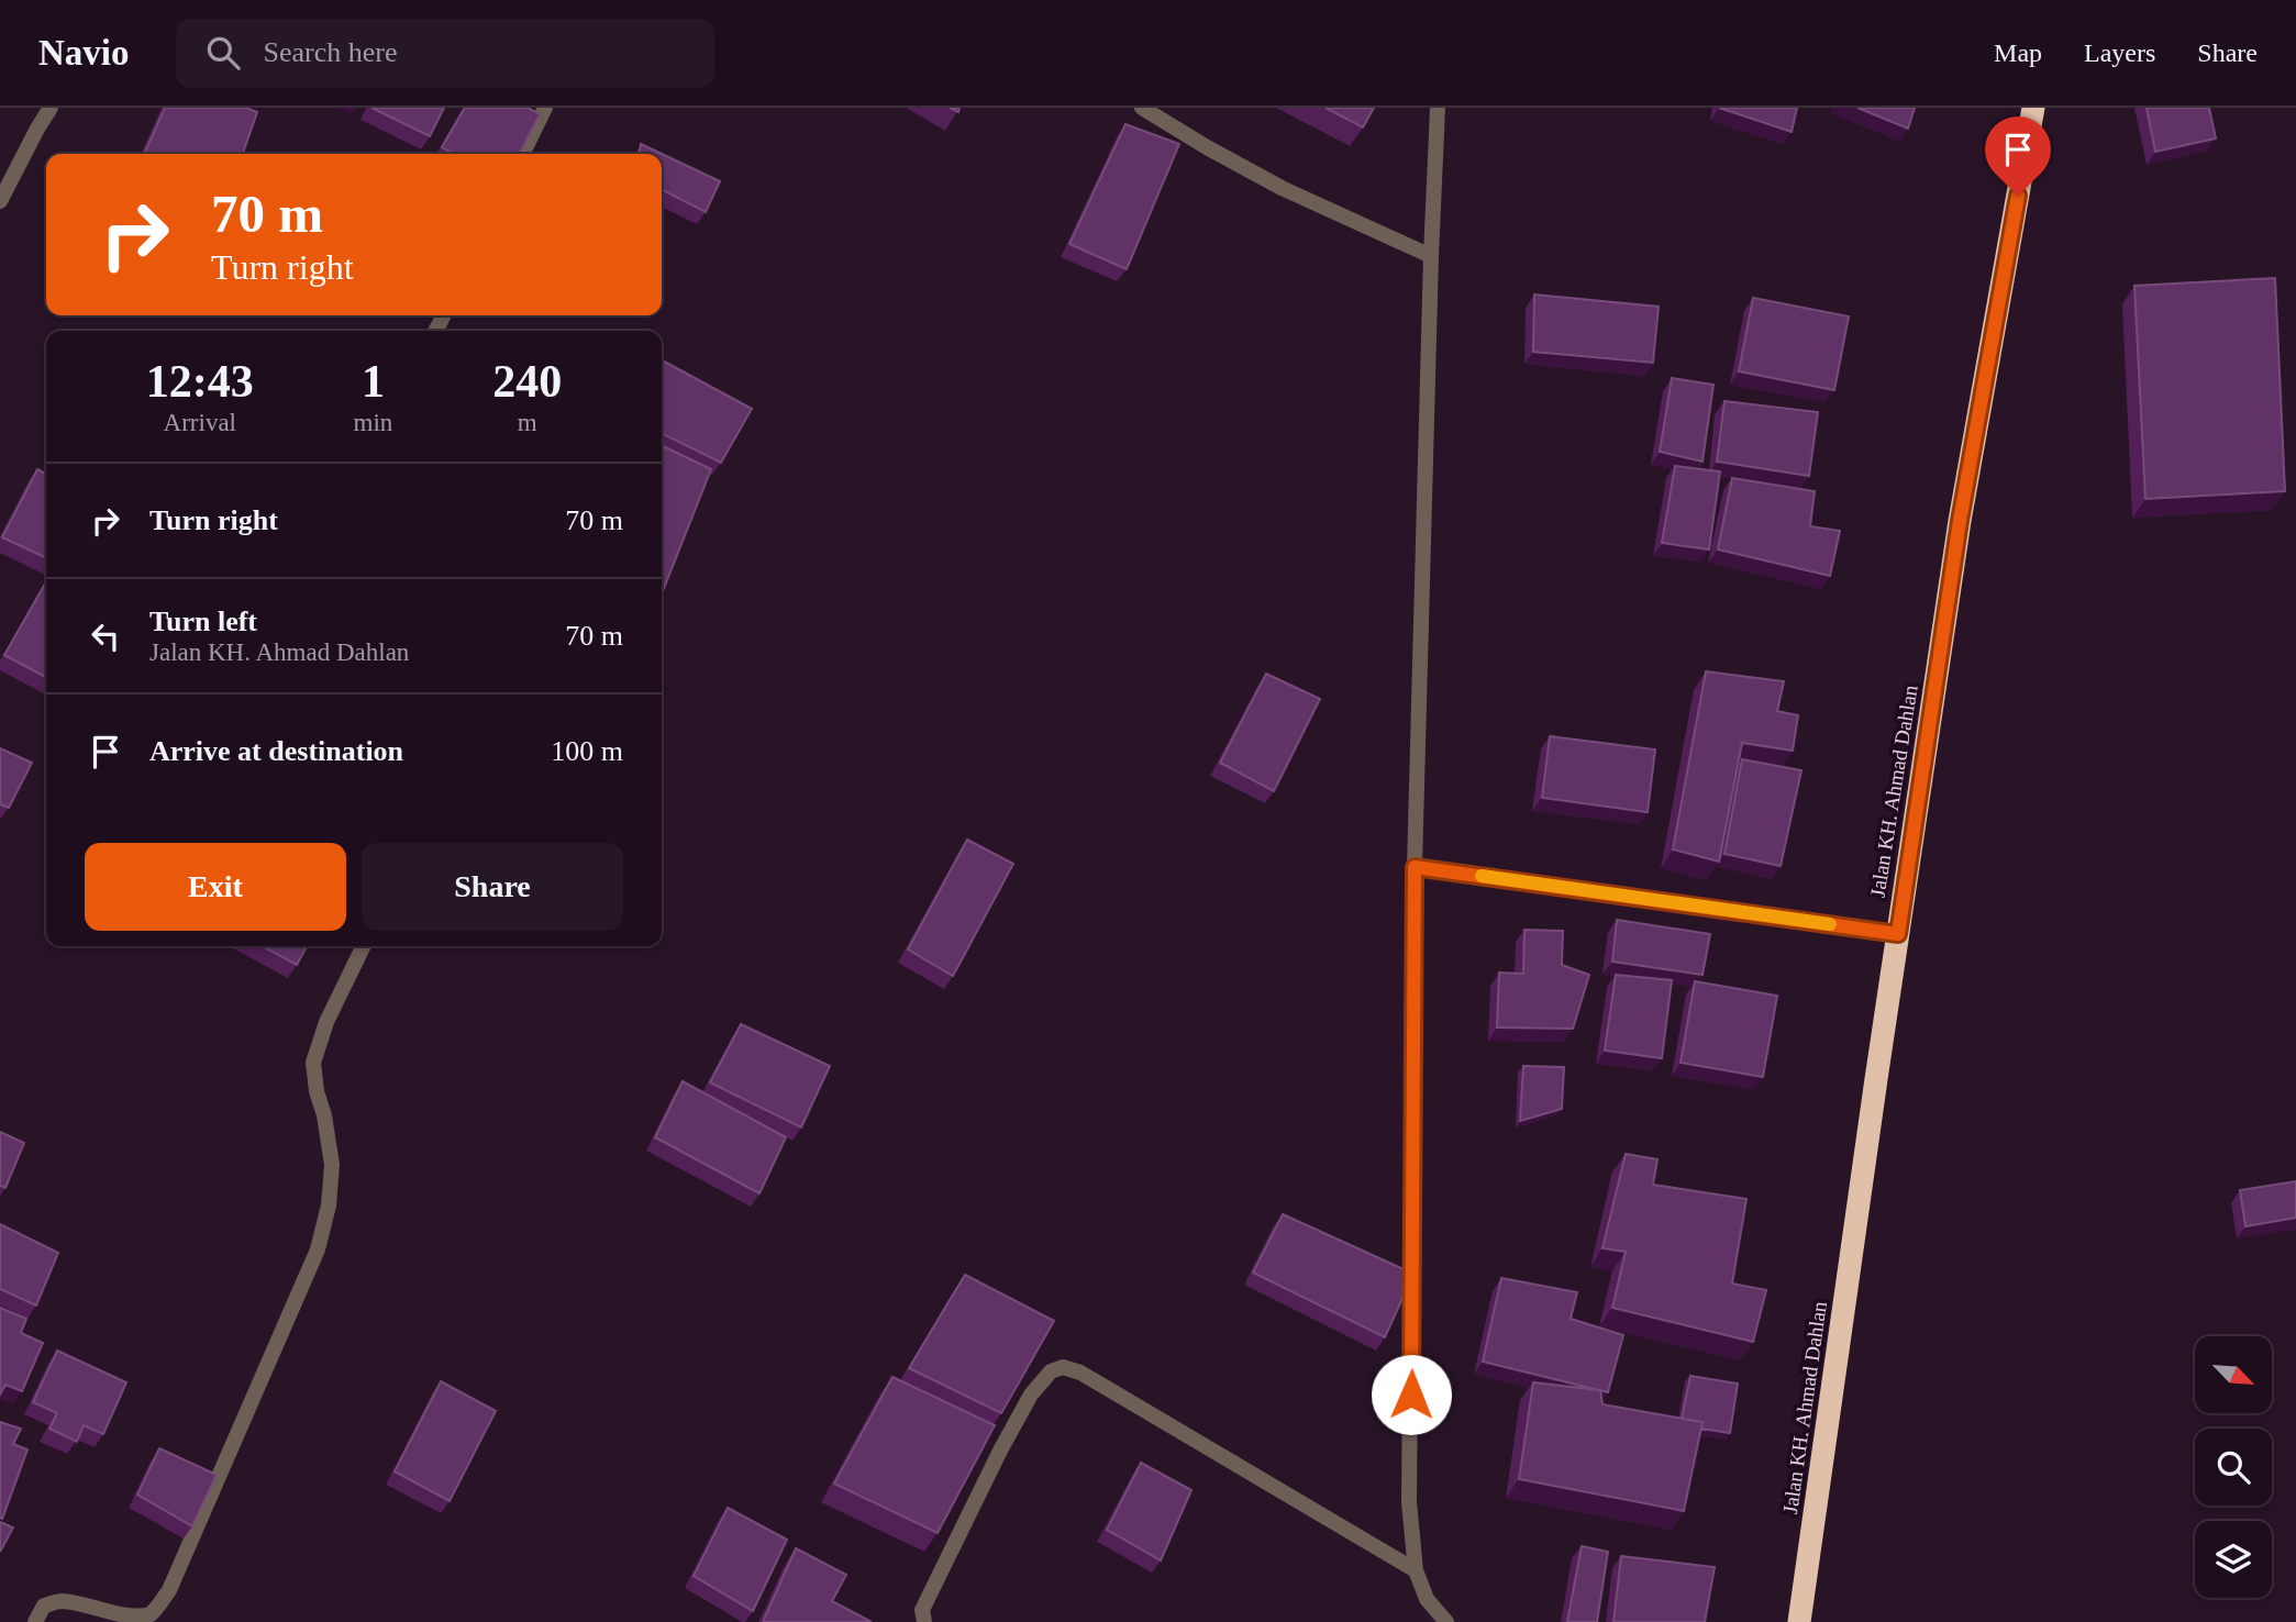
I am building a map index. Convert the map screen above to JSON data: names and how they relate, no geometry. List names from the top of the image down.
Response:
{
  "streets": {
    "highway": ["Jalan KH. Ahmad Dahlan"]
  },
  "north": "bottom right",
  "page": {
    "header": "Navio",
    "search": "Search here",
    "nav": ["Map", "Layers", "Share"],
    "turn": ["70 m", "Turn right"],
    "eta": [
      "12:43",
      "Arrival",
      "1",
      "min",
      "240",
      "m"
    ],
    "list": [
      {
        "name": "Turn right",
        "value": "70 m"
      },
      {
        "name": "Turn left",
        "note": "Jalan KH. Ahmad Dahlan",
        "value": "70 m"
      },
      {
        "name": "Arrive at destination",
        "value": "100 m"
      }
    ],
    "buttons": ["Exit", "Share"]
  }
}
